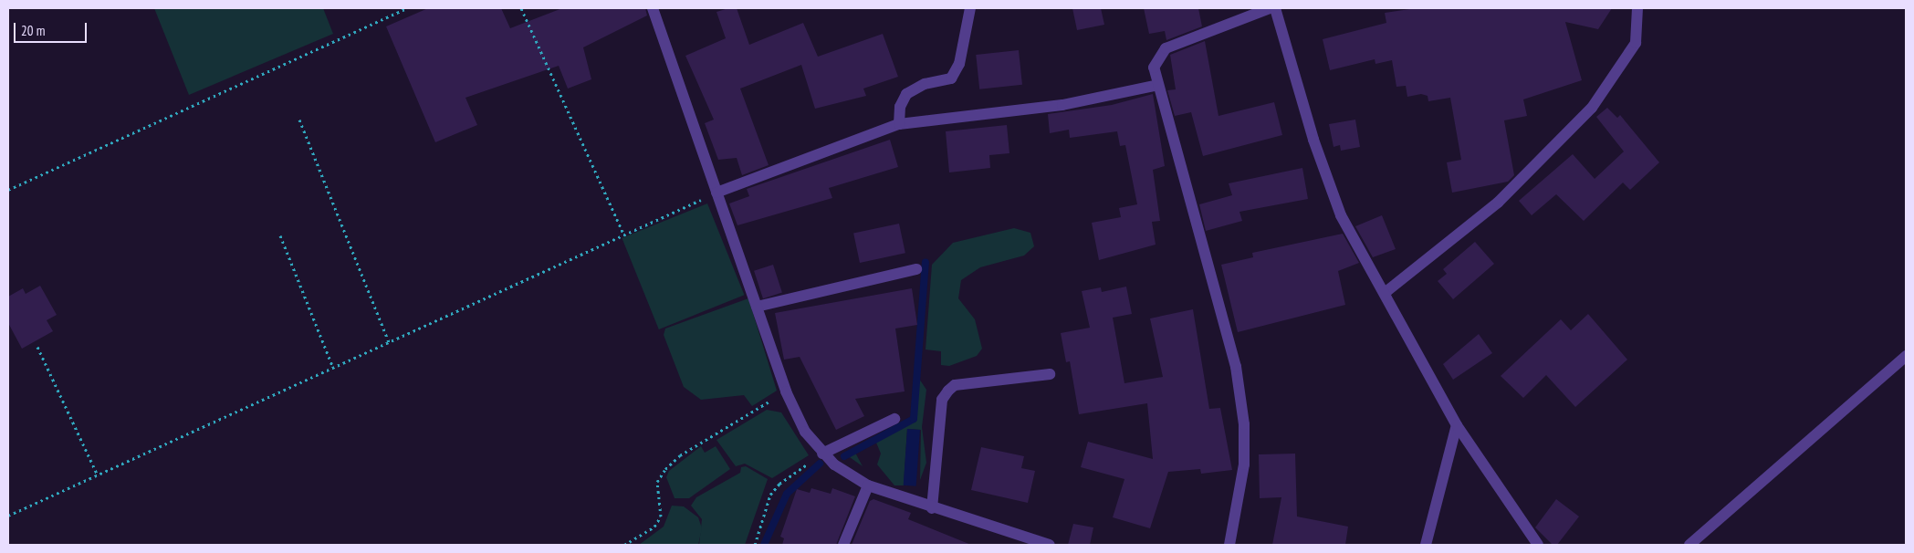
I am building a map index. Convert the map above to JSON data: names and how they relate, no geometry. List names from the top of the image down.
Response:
{
  "scale_bar": "20 m"
}
